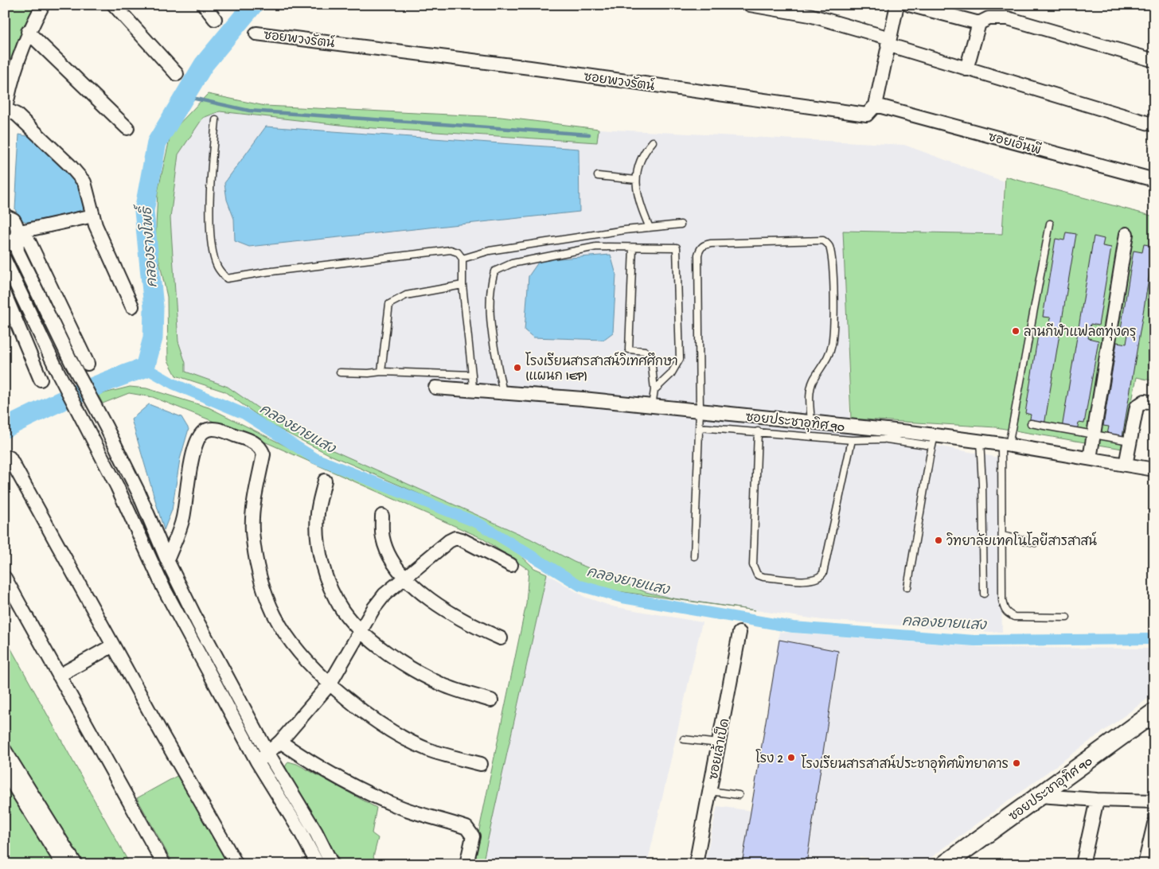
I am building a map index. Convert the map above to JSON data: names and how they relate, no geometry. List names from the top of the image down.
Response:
{
  "streets": {
    "street": [
      "ซอยพวงรัตน์",
      "ซอยเอ็นพี",
      "ซอยประชาอุทิศ 90",
      "ซอยเล้าเป็ด"
    ]
  },
  "crossings": [
    ["ซอยพวงรัตน์", "ซอยเอ็นพี"]
  ],
  "water": ["คลองรางโพธิ์", "คลองยายแสง"],
  "places": [
    "ลานกีฬาแฟลตทุ่งครุ",
    "โรงเรียนสารสาสน์วิเทศศึกษา (แผนก IEP)",
    "วิทยาลัยเทคโนโลยีสารสาสน์",
    "โรง 2",
    "โรงเรียนสารสาสน์ประชาอุทิศพิทยาคาร"
  ]
}
